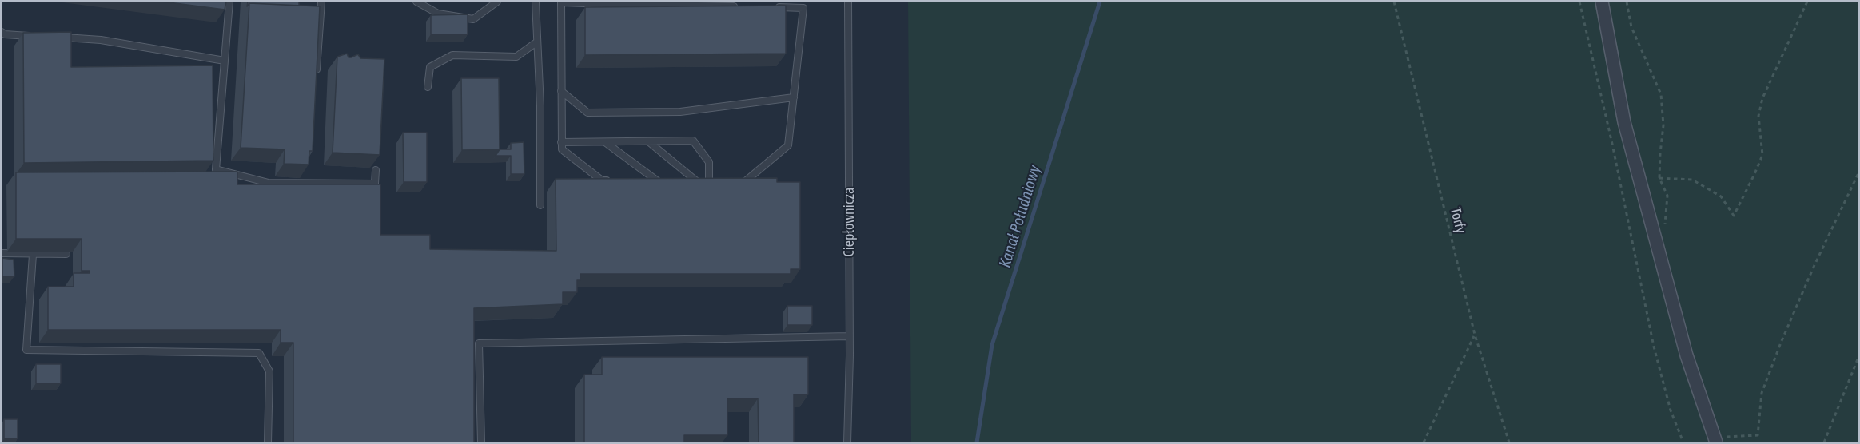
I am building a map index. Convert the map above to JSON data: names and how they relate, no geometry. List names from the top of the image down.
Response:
{
  "streets": {
    "lane": ["Ciepłownicza"],
    "path": ["Torfy"]
  },
  "water": ["Kanał Południowy"]
}
